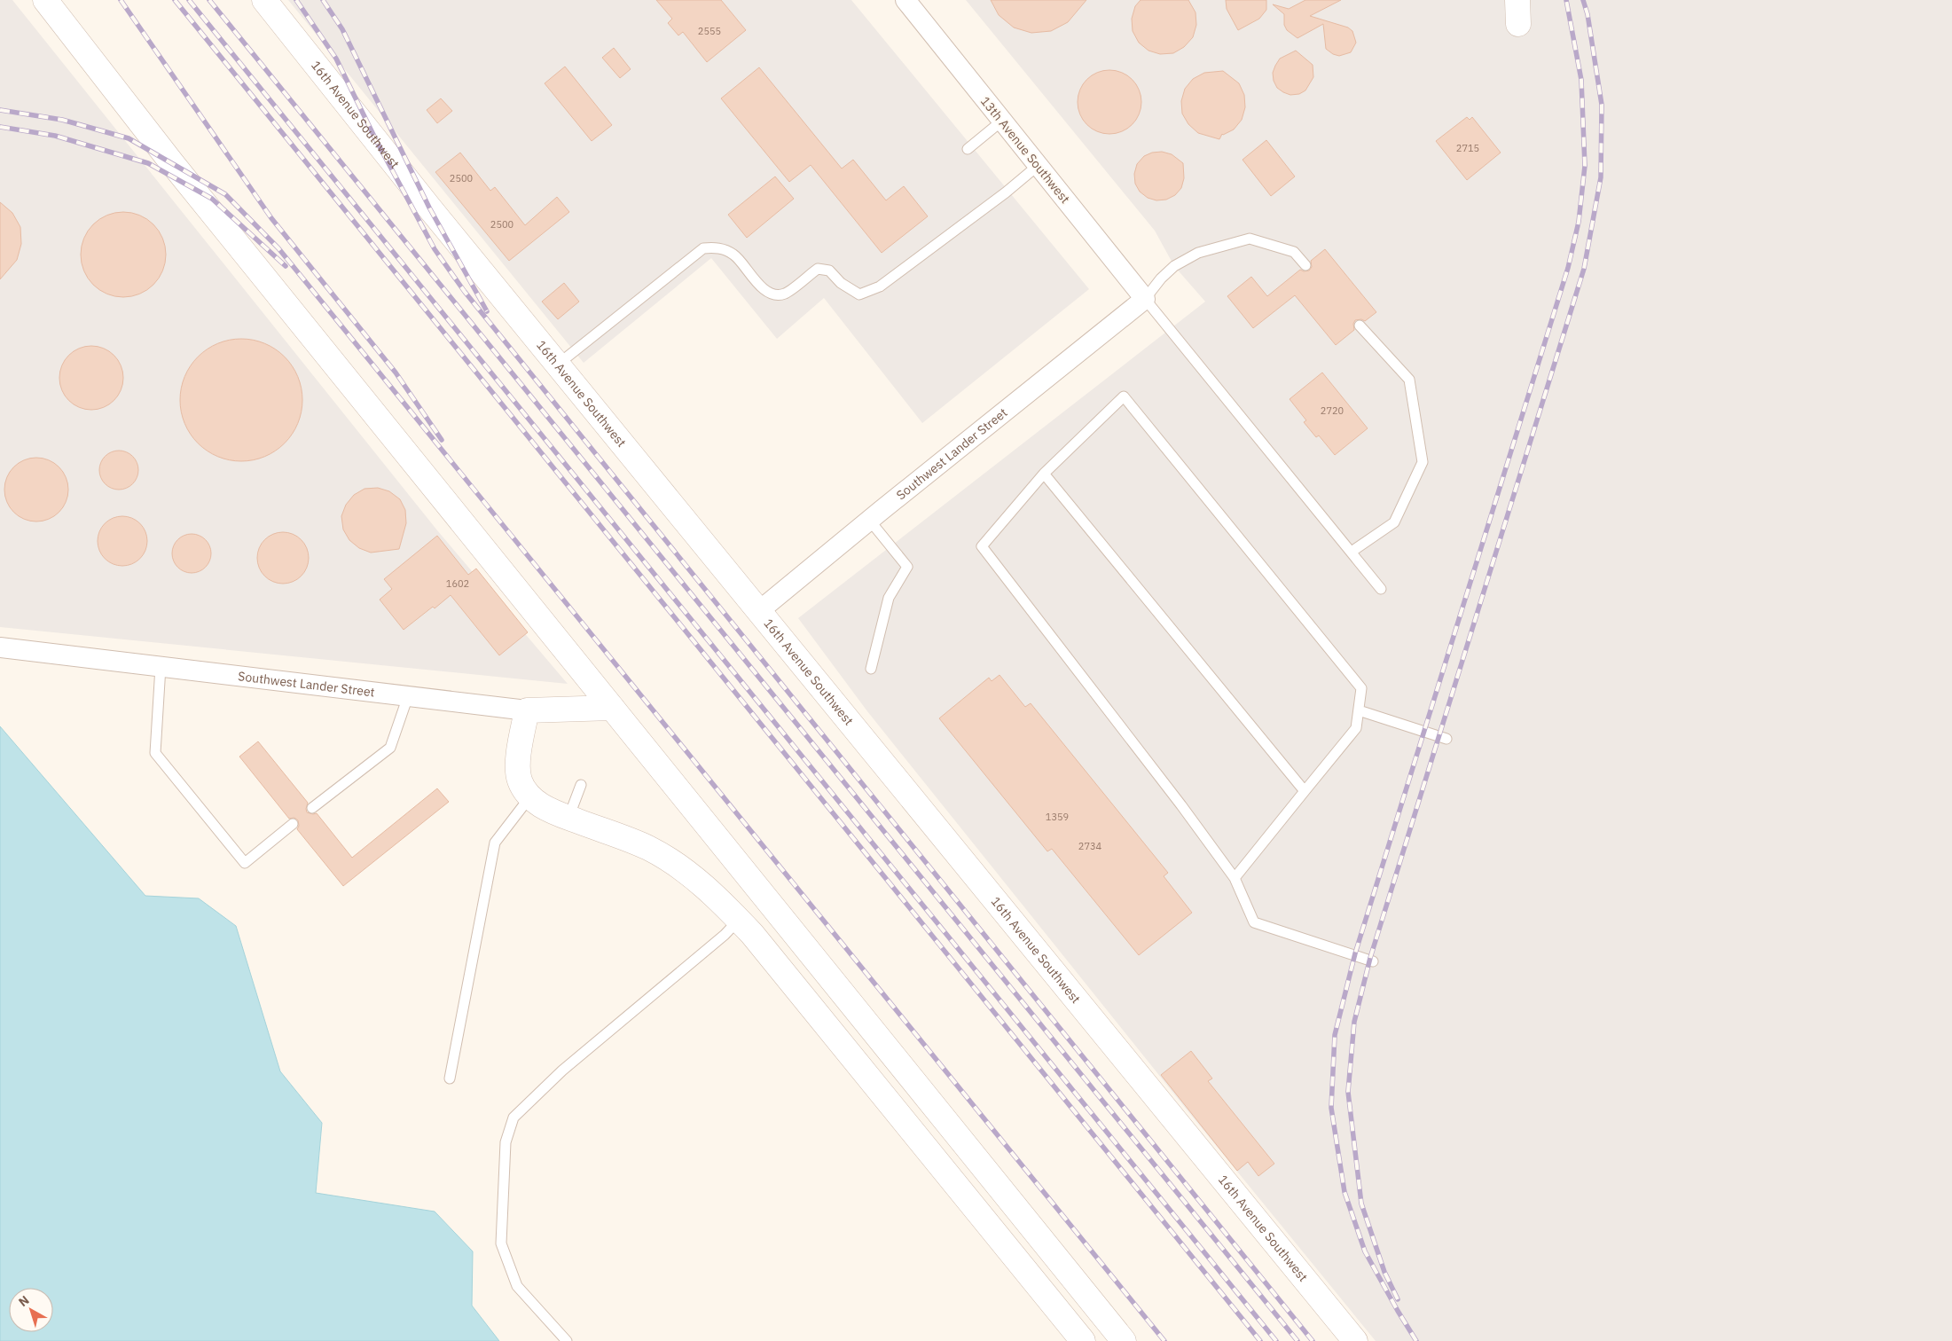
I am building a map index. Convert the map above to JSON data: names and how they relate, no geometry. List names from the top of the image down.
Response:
{
  "streets": {
    "street": ["16th Avenue Southwest", "13th Avenue Southwest", "Southwest Lander Street"]
  },
  "crossings": [
    ["16th Avenue Southwest", "Southwest Lander Street"],
    ["13th Avenue Southwest", "Southwest Lander Street"]
  ],
  "house_numbers": [
    "2555",
    "2715",
    "2500",
    "2500",
    "2720",
    "1602",
    "1359",
    "2734"
  ],
  "north": "top left"
}
